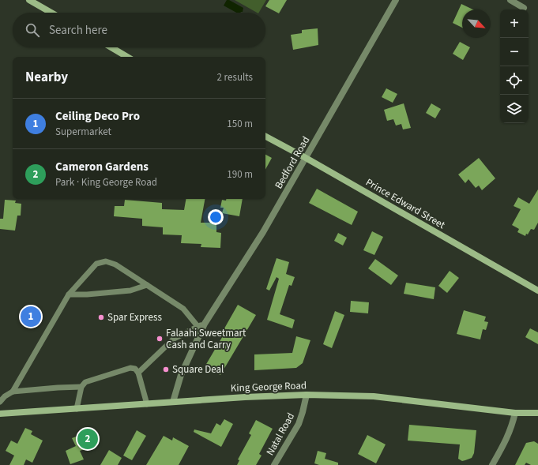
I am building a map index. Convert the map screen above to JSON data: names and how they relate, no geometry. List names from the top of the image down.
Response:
{
  "streets": {
    "main road": ["Prince Edward Street", "King George Road"],
    "street": ["Bedford Road", "Natal Road"]
  },
  "crossings": [
    ["Bedford Road", "Prince Edward Street"],
    ["Bedford Road", "King George Road"],
    ["King George Road", "Natal Road"]
  ],
  "places": ["Spar Express", "Falaahi Sweetmart Cash and Carry", "Square Deal"],
  "north": "bottom right",
  "page": {
    "map_buttons": ["+", "−"],
    "search": "Search here",
    "heading": ["Nearby", "2 results"],
    "list": [
      {
        "mark": "1",
        "name": "Ceiling Deco Pro",
        "note": "Supermarket",
        "value": "150 m"
      },
      {
        "mark": "2",
        "name": "Cameron Gardens",
        "note": "Park · King George Road",
        "value": "190 m"
      }
    ],
    "pins": ["1", "2"]
  }
}
